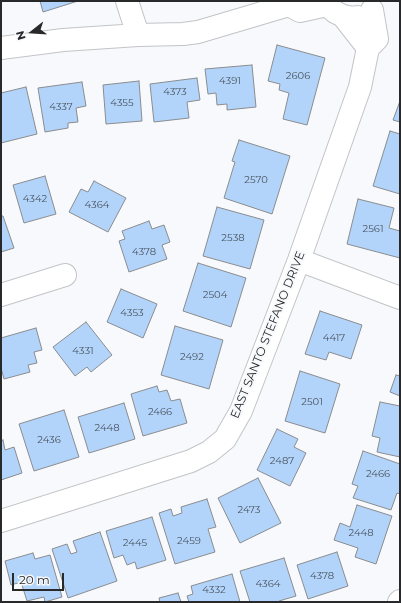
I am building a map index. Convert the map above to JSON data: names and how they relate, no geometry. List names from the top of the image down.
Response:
{
  "streets": {
    "street": ["EAST SANTO STEFANO DRIVE"]
  },
  "house_numbers": [
    "2606",
    "4391",
    "4373",
    "4355",
    "4337",
    "2570",
    "4342",
    "4364",
    "2561",
    "2538",
    "4378",
    "2504",
    "4353",
    "4417",
    "4331",
    "2492",
    "2501",
    "2466",
    "2448",
    "2436",
    "2487",
    "2466",
    "2473",
    "2448",
    "2459",
    "2445",
    "4378",
    "4364",
    "4332"
  ],
  "scale_bar": "20 m",
  "north": "left"
}
